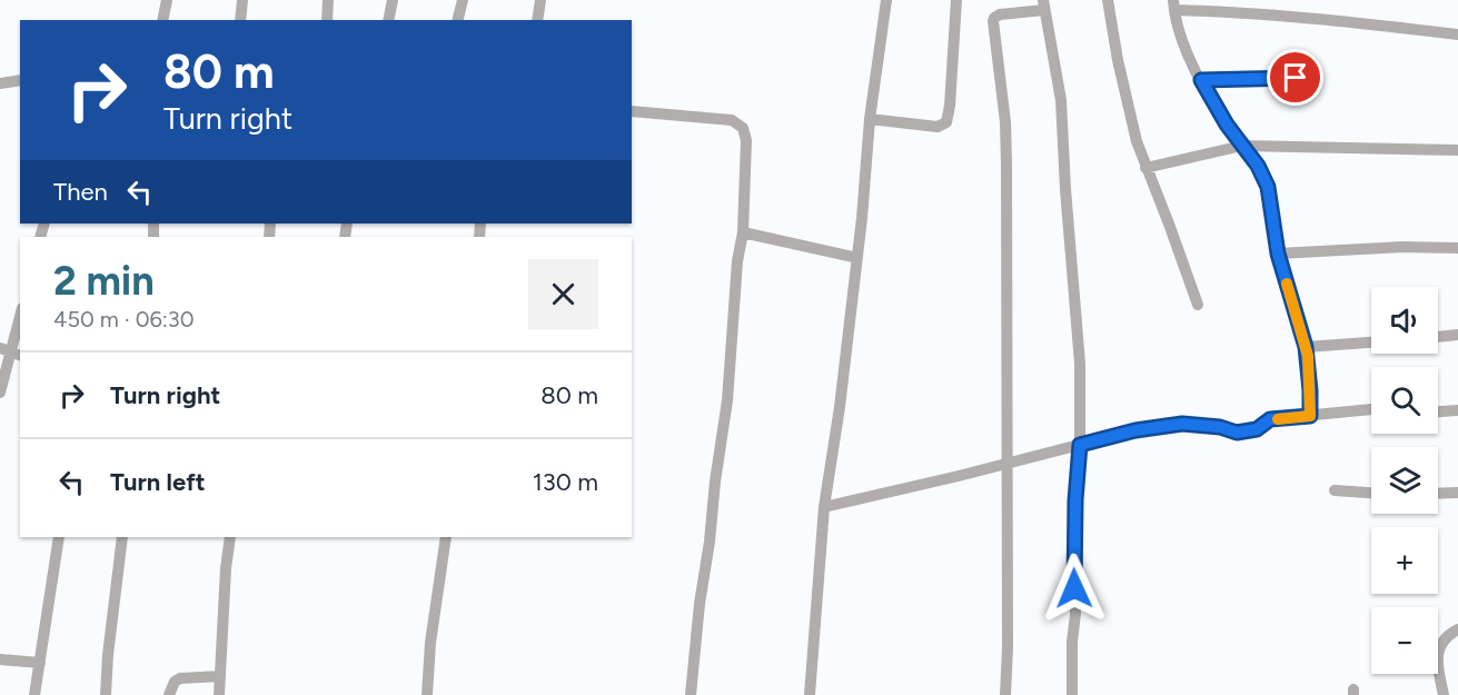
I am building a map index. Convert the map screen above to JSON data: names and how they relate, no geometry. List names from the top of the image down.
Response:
{
  "page": {
    "turn": ["80 m", "Turn right"],
    "then": "Then",
    "heading": ["2 min", "450 m · 06:30"],
    "map_buttons": ["+", "−"],
    "list": [
      {
        "name": "Turn right",
        "value": "80 m"
      },
      {
        "name": "Turn left",
        "value": "130 m"
      }
    ]
  }
}
